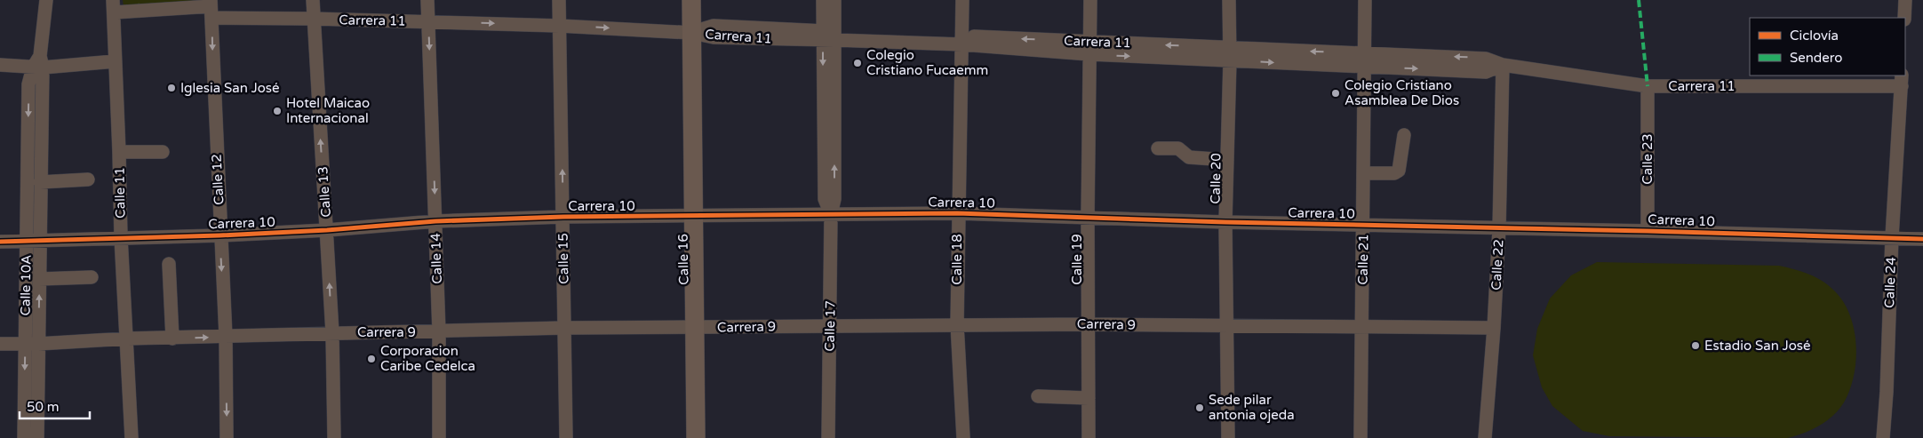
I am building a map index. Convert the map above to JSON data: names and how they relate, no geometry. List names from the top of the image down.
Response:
{
  "streets": {
    "highway": ["Calle 16"],
    "street": [
      "Carrera 11",
      "Calle 23",
      "Calle 20",
      "Calle 12",
      "Calle 13",
      "Calle 11",
      "Carrera 10",
      "Calle 14",
      "Calle 15",
      "Calle 18",
      "Calle 19",
      "Calle 21",
      "Calle 22",
      "Calle 24",
      "Calle 10A",
      "Carrera 9",
      "Calle 17"
    ]
  },
  "crossings": [
    ["Carrera 11", "Calle 23"],
    ["Carrera 11", "Calle 20"],
    ["Carrera 11", "Calle 12"],
    ["Carrera 11", "Calle 13"],
    ["Carrera 11", "Calle 11"],
    ["Carrera 11", "Calle 14"],
    ["Carrera 11", "Calle 15"],
    ["Carrera 11", "Calle 16"],
    ["Carrera 11", "Calle 18"],
    ["Carrera 11", "Calle 19"],
    ["Carrera 11", "Calle 21"],
    ["Carrera 11", "Calle 22"],
    ["Carrera 11", "Calle 24"],
    ["Carrera 11", "Calle 17"],
    ["Calle 23", "Carrera 10"],
    ["Calle 20", "Carrera 10"],
    ["Calle 20", "Carrera 9"],
    ["Calle 12", "Carrera 10"],
    ["Calle 12", "Carrera 9"],
    ["Calle 13", "Carrera 10"],
    ["Calle 13", "Carrera 9"],
    ["Calle 11", "Carrera 10"],
    ["Calle 11", "Carrera 9"],
    ["Carrera 10", "Calle 14"],
    ["Carrera 10", "Calle 15"],
    ["Carrera 10", "Calle 16"],
    ["Carrera 10", "Calle 18"],
    ["Carrera 10", "Calle 19"],
    ["Carrera 10", "Calle 21"],
    ["Carrera 10", "Calle 22"],
    ["Carrera 10", "Calle 24"],
    ["Carrera 10", "Calle 10A"],
    ["Carrera 10", "Calle 17"],
    ["Calle 14", "Carrera 9"],
    ["Calle 15", "Carrera 9"],
    ["Calle 16", "Carrera 9"],
    ["Calle 18", "Carrera 9"],
    ["Calle 19", "Carrera 9"],
    ["Calle 21", "Carrera 9"],
    ["Calle 22", "Carrera 9"],
    ["Calle 10A", "Carrera 9"],
    ["Carrera 9", "Calle 17"]
  ],
  "one_way": [
    "Calle 12",
    "Calle 13",
    "Calle 14",
    "Calle 15"
  ],
  "places": [
    "Colegio Cristiano Fucaemm",
    "Iglesia San José",
    "Colegio Cristiano Asamblea De Dios",
    "Hotel Maicao Internacional",
    "Estadio San José",
    "Corporacion Caribe Cedelca",
    "Sede pilar antonia ojeda"
  ],
  "legend": ["Ciclovía", "Sendero"],
  "scale_bar": "50 m"
}
